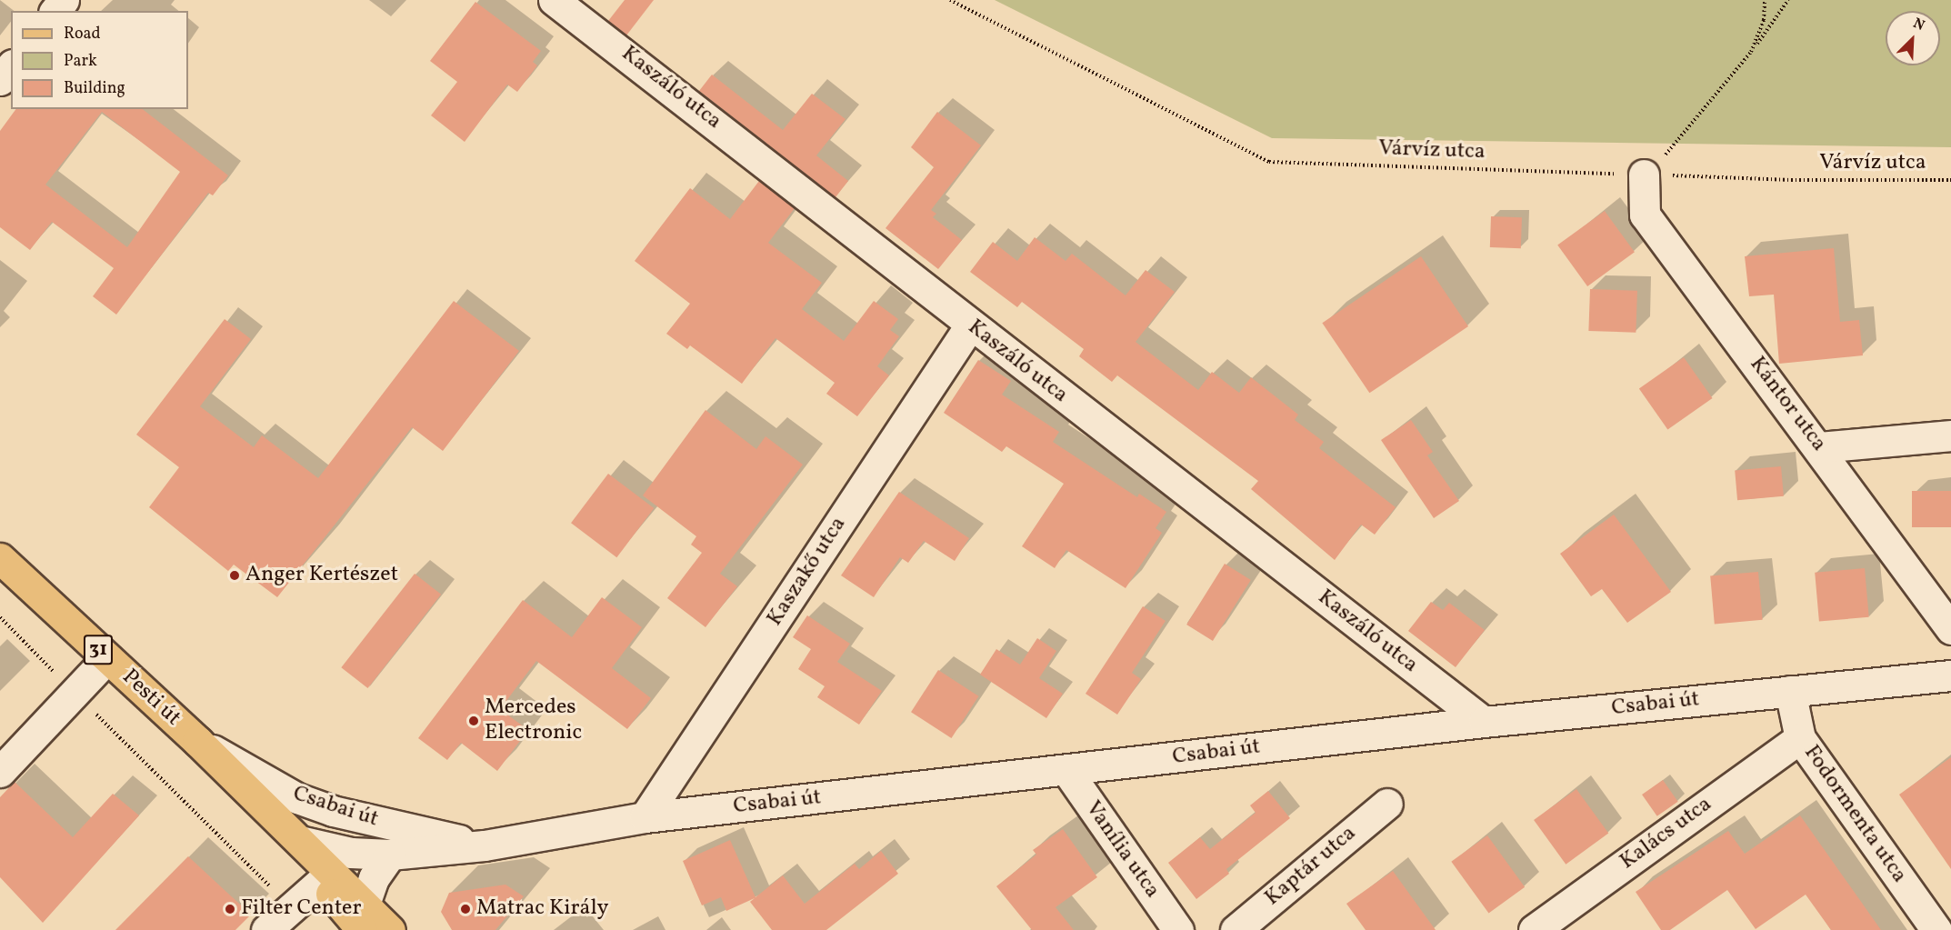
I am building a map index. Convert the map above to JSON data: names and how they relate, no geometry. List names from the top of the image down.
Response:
{
  "streets": {
    "main road": ["31", "Pesti út"],
    "street": [
      "Kaszáló utca",
      "Kántor utca",
      "Kaszakő utca",
      "Csabai út",
      "Fodormenta utca",
      "Kalács utca",
      "Vanília utca",
      "Kaptár utca"
    ],
    "path": ["Várvíz utca"]
  },
  "crossings": [
    ["Kaszáló utca", "Kaszakő utca"],
    ["Kaszáló utca", "Csabai út"],
    ["Várvíz utca", "Kántor utca"],
    ["Kaszakő utca", "Csabai út"],
    ["Pesti út", "Csabai út"],
    ["Csabai út", "Fodormenta utca"],
    ["Csabai út", "Vanília utca"],
    ["Fodormenta utca", "Kalács utca"]
  ],
  "places": [
    "Anger Kertészet",
    "Mercedes Electronic",
    "Filter Center",
    "Matrac Király"
  ],
  "legend": ["Road", "Park", "Building"],
  "north": "top right"
}
